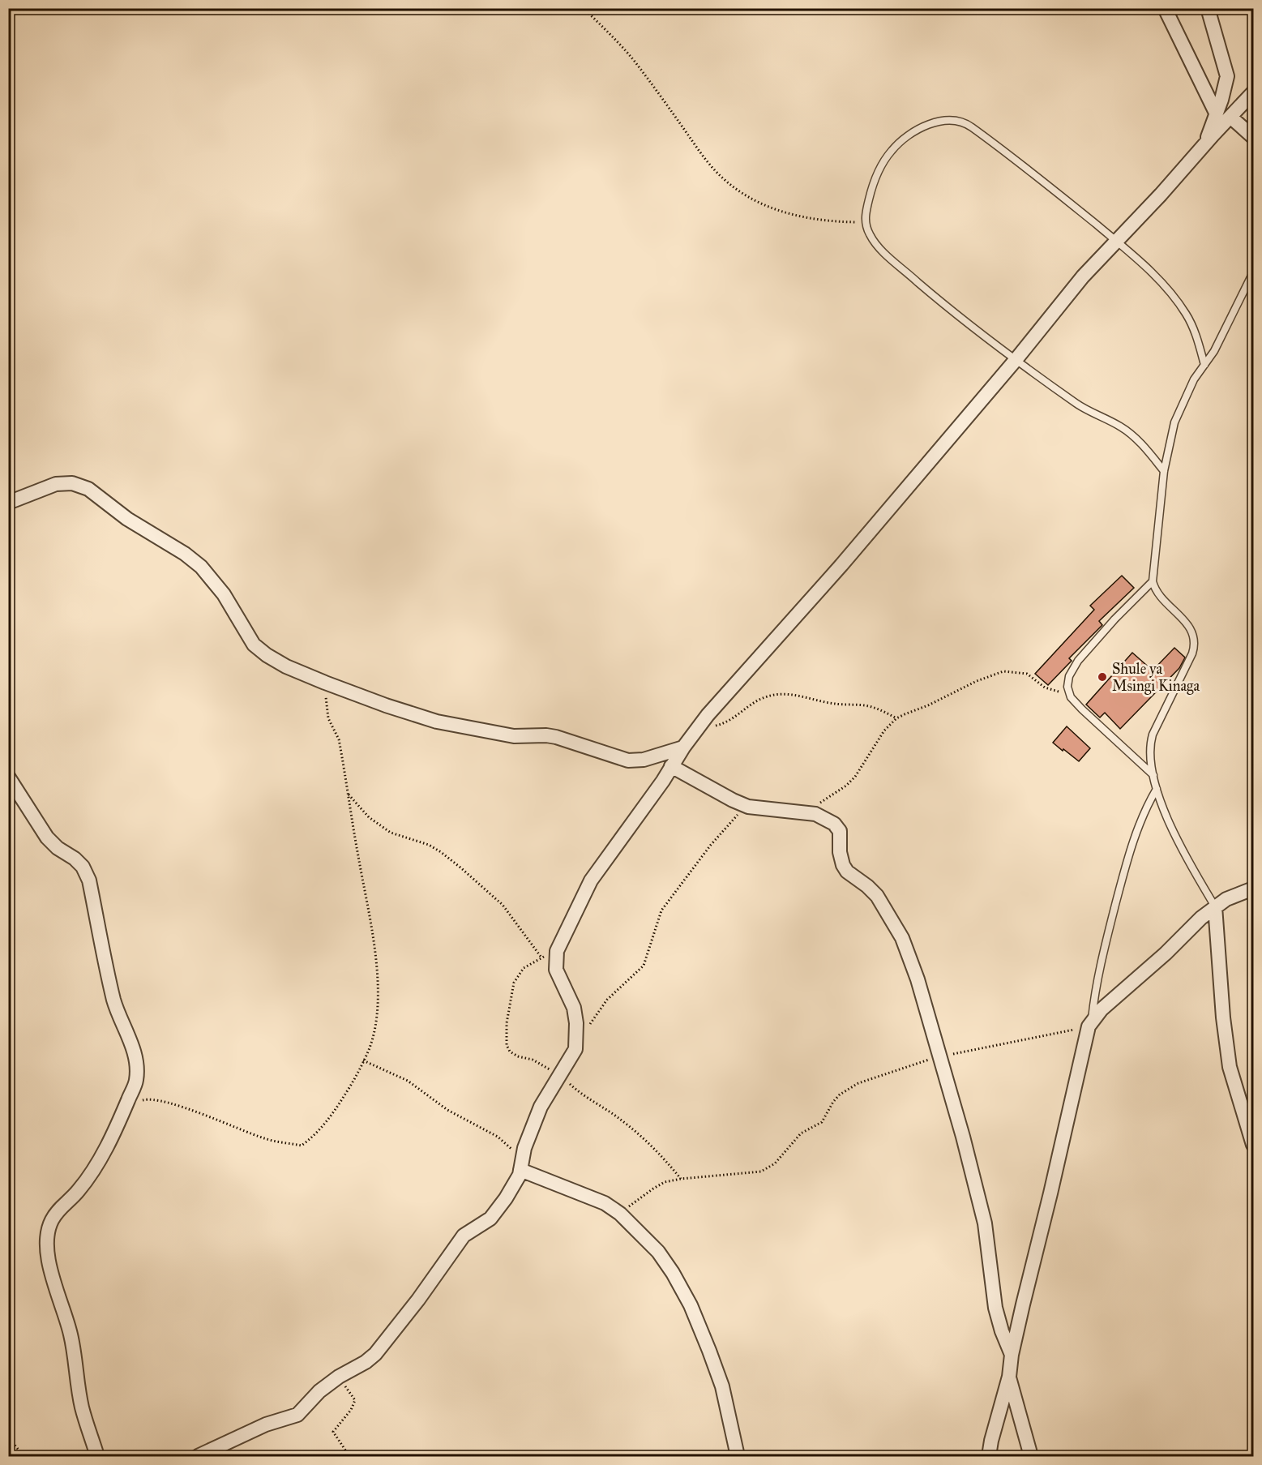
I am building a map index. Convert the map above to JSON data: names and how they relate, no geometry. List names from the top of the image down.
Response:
{
  "places": ["Shule ya Msingi Kinaga"]
}
